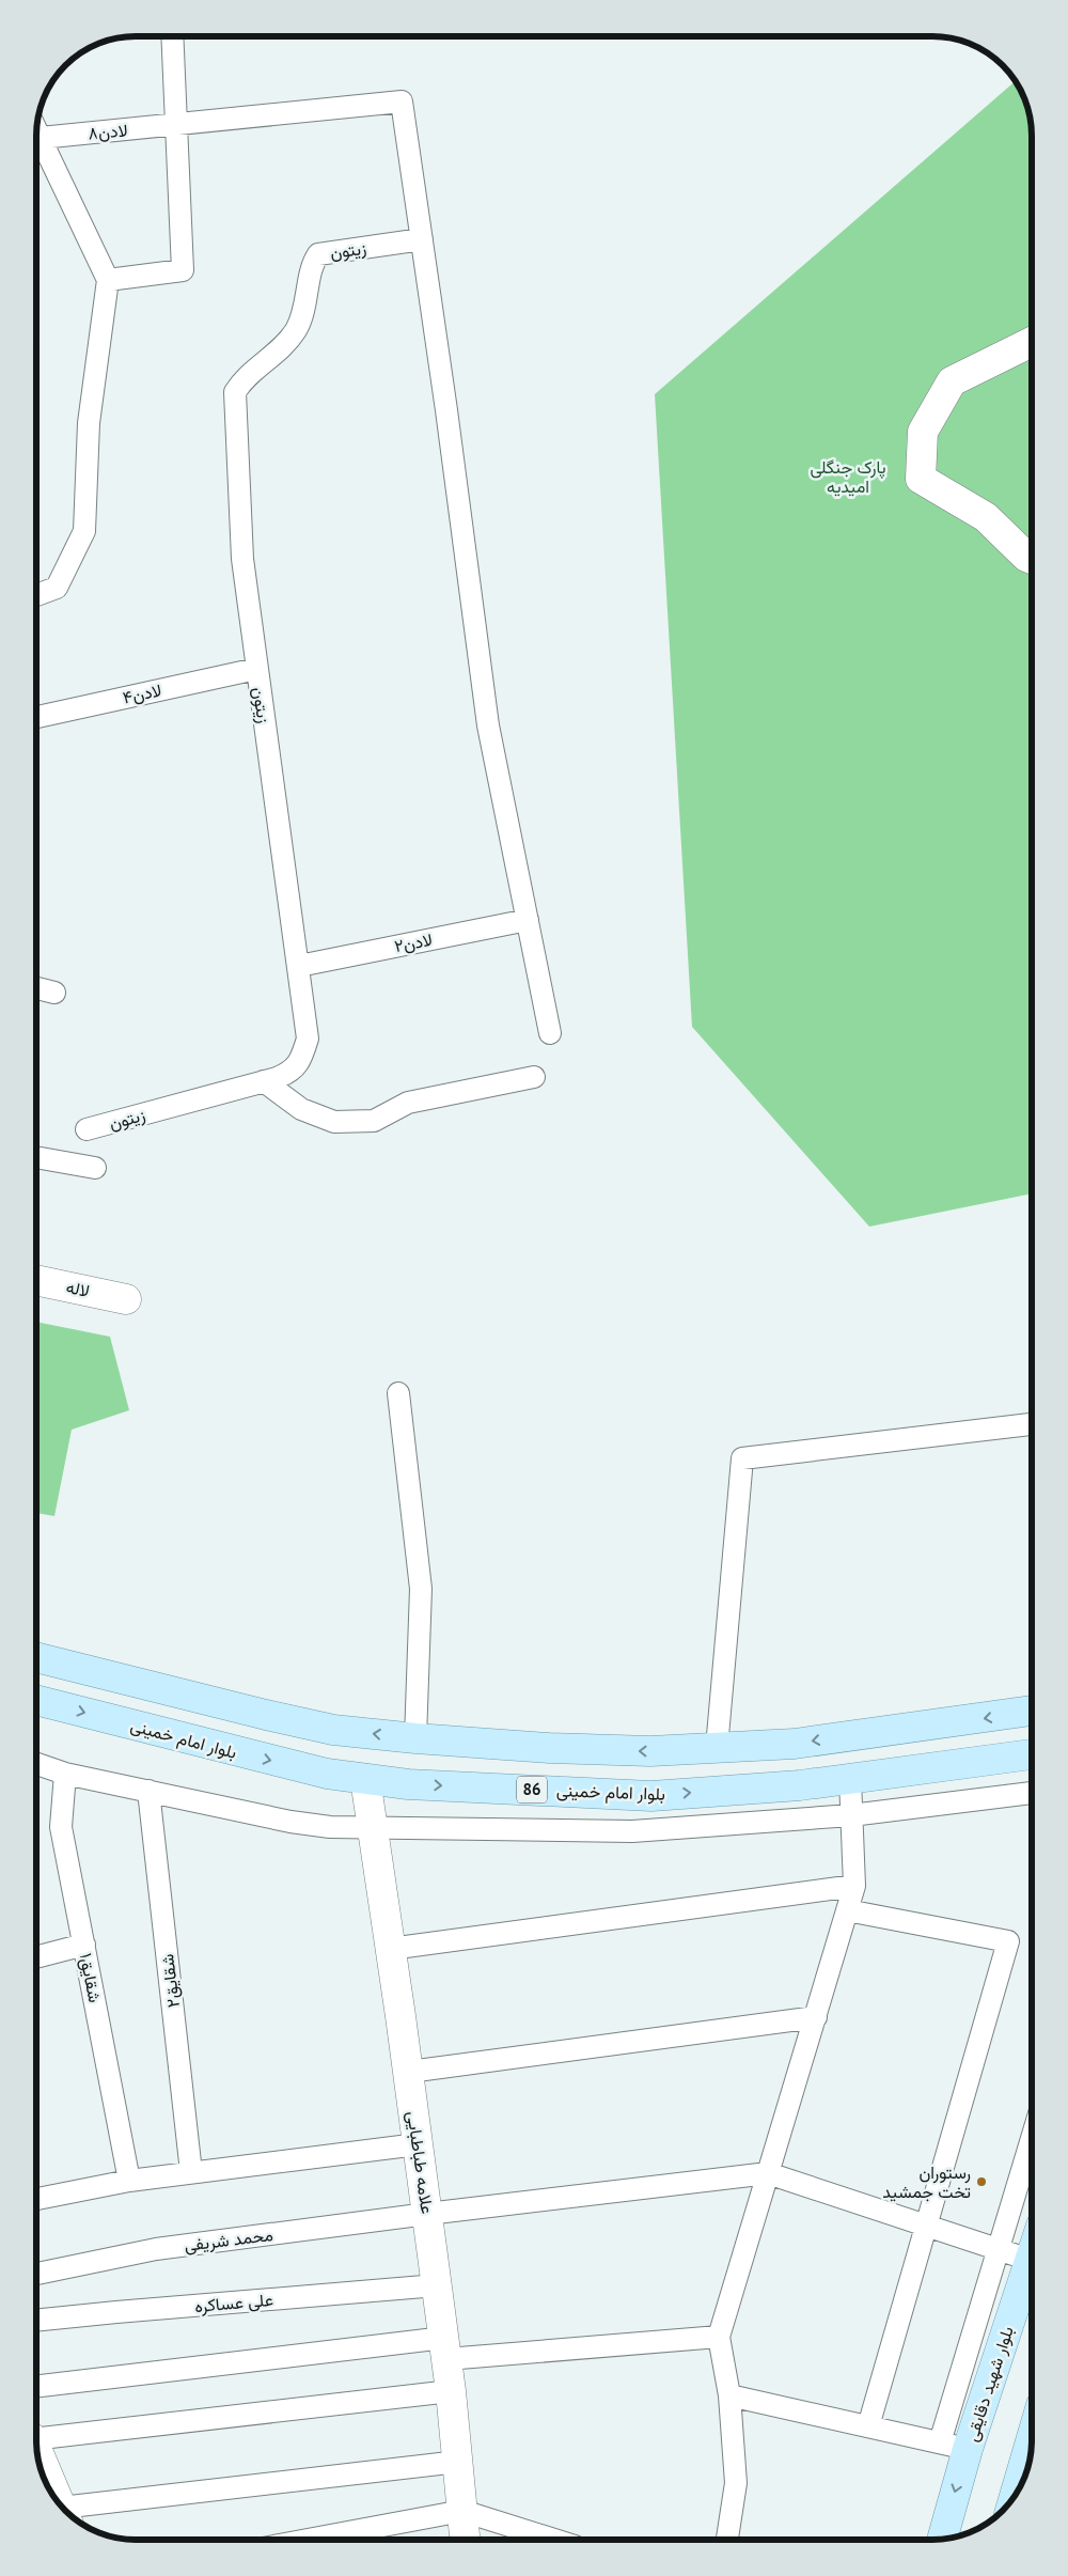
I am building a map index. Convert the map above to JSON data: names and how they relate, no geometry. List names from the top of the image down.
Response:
{
  "streets": {
    "main road": ["بلوار امام خمینی", "86", "بلوار شهید دقایقی"],
    "street": [
      "لادن۸",
      "زیتون",
      "لادن۴",
      "لادن۲",
      "لاله",
      "شقایق۱",
      "شقایق۲",
      "علامه طباطبایی",
      "محمد شریفی",
      "علی عساکره"
    ]
  },
  "crossings": [
    ["لادن۸", "زیتون"],
    ["زیتون", "لادن۴"],
    ["زیتون", "لادن۲"],
    ["بلوار امام خمینی", "علامه طباطبایی"],
    ["علامه طباطبایی", "محمد شریفی"],
    ["علامه طباطبایی", "علی عساکره"]
  ],
  "parks": ["پارک جنگلی امیدیه"],
  "places": ["رستوران تخت جمشید"]
}
